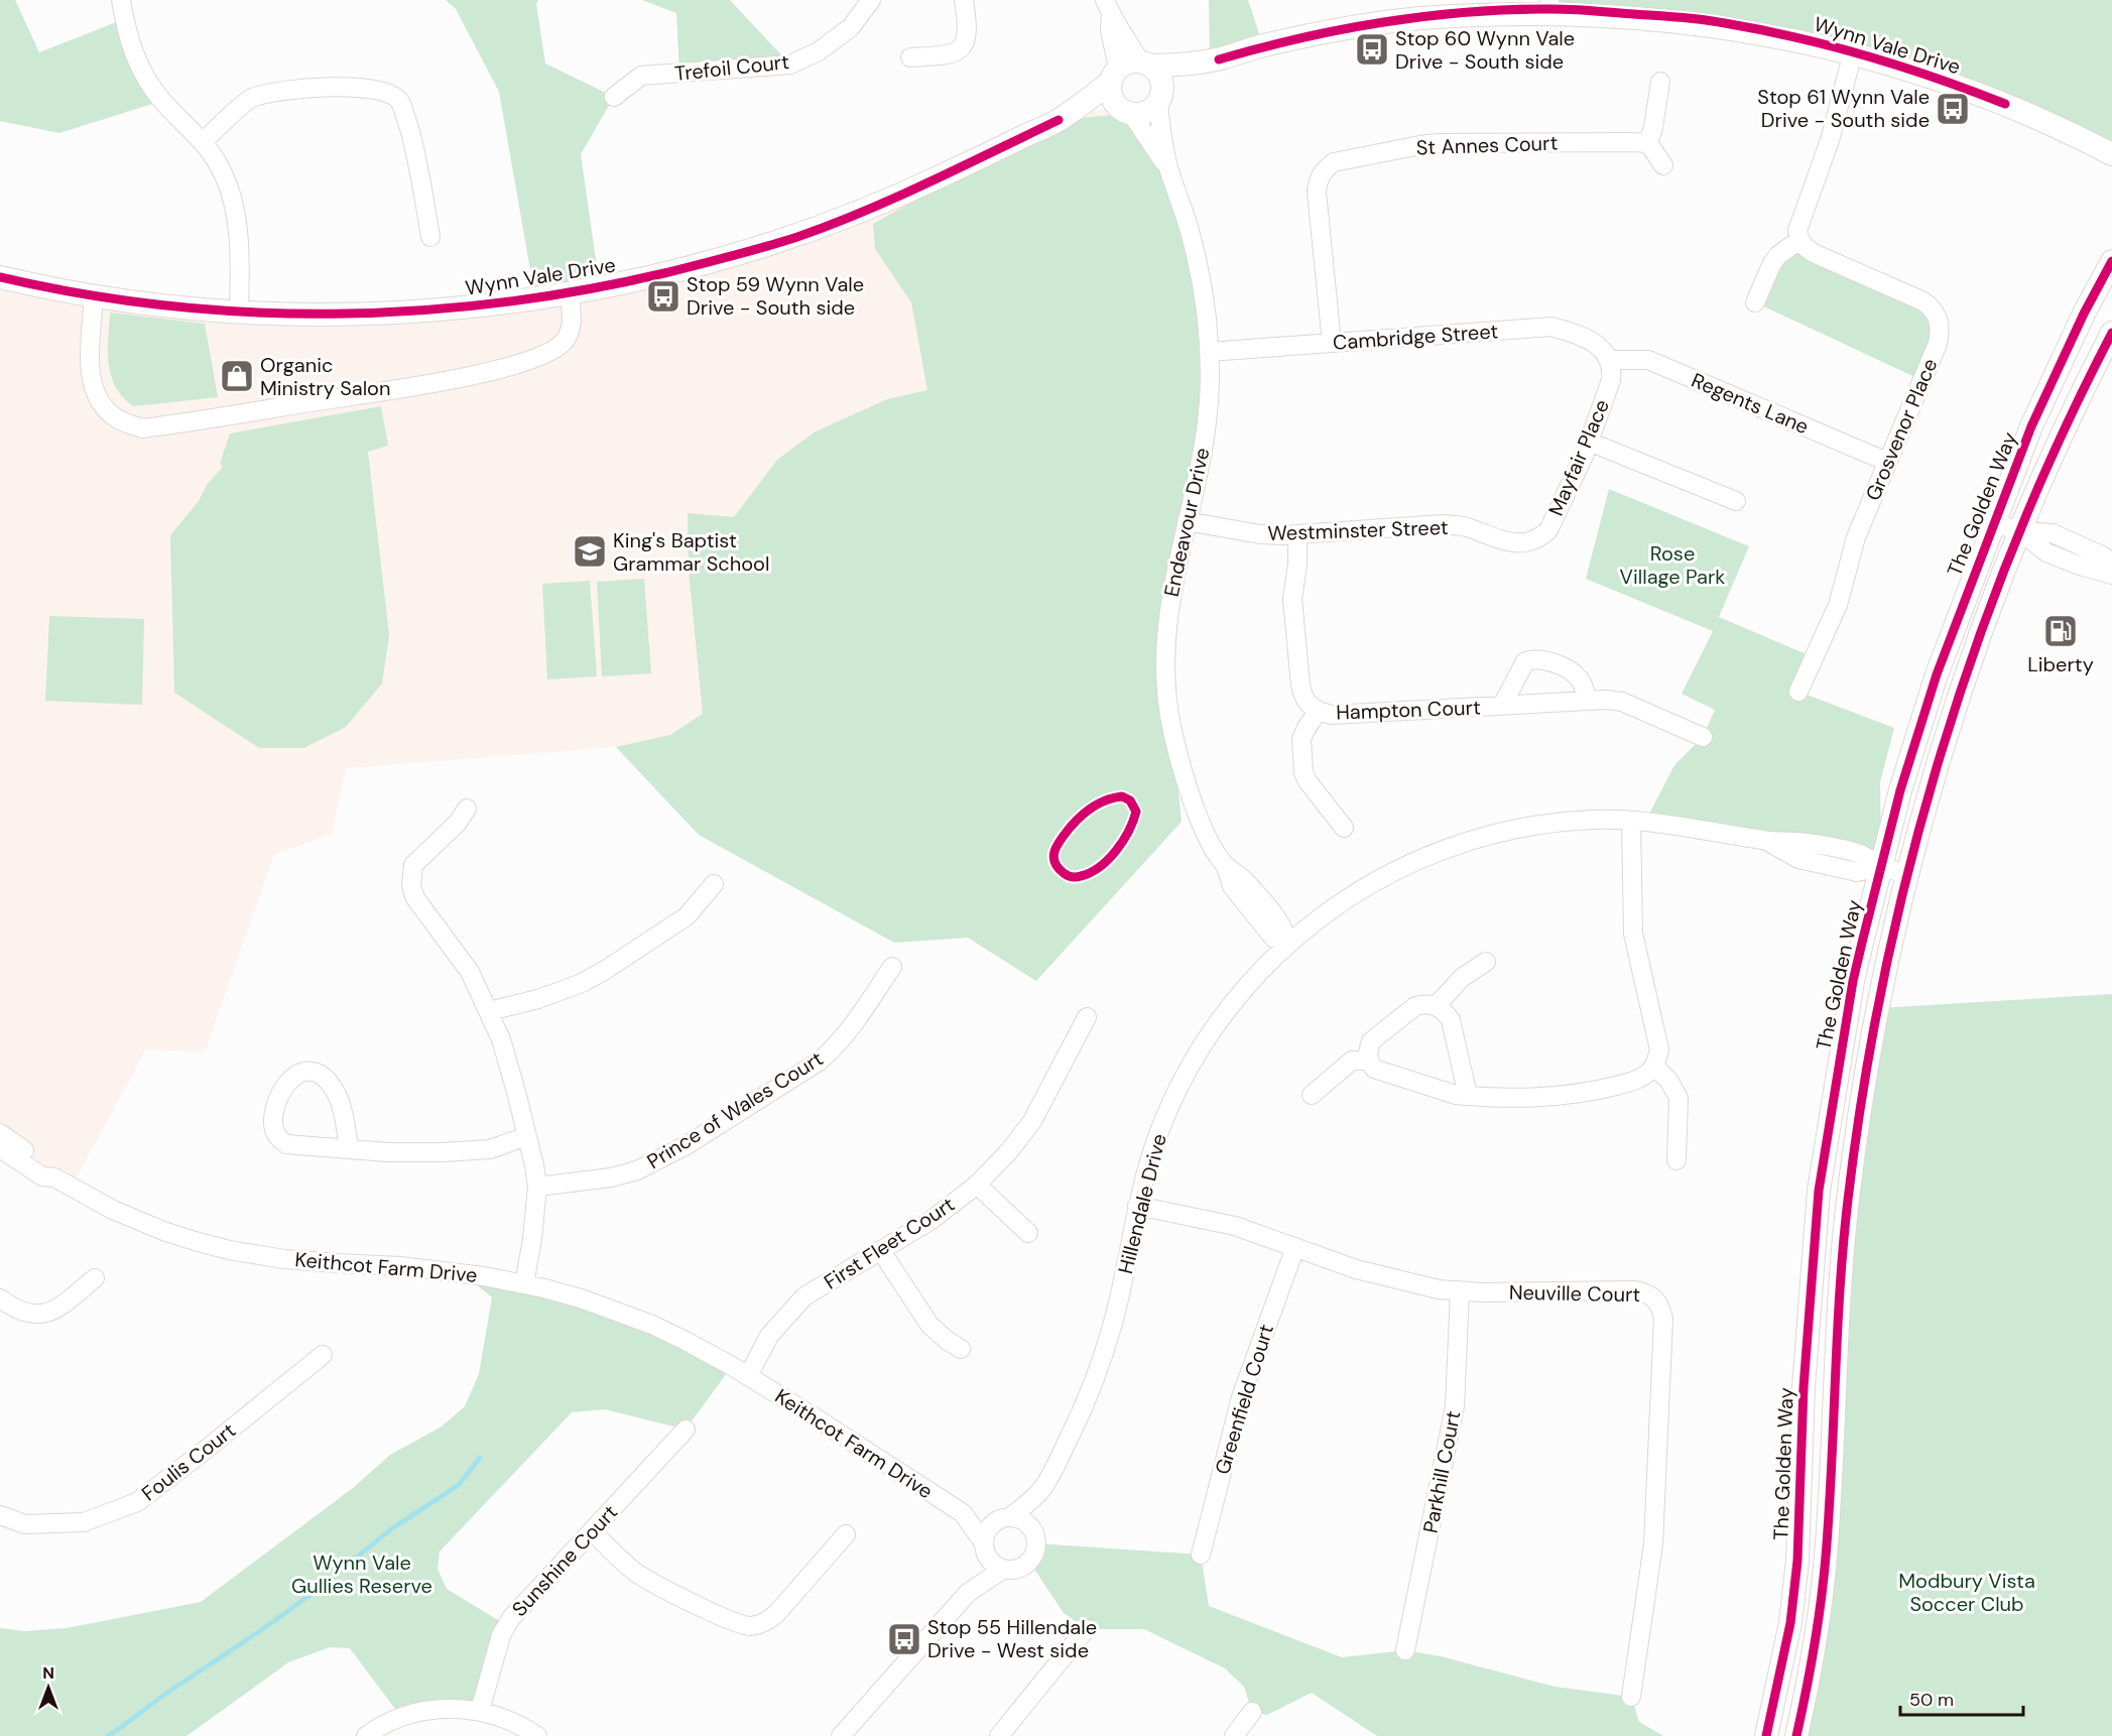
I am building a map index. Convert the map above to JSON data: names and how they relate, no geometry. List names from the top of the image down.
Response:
{
  "streets": {
    "main road": ["Wynn Vale Drive", "The Golden Way"],
    "street": [
      "Trefoil Court",
      "St Annes Court",
      "Cambridge Street",
      "Regents Lane",
      "Grosvenor Place",
      "Mayfair Place",
      "Endeavour Drive",
      "Westminster Street",
      "Hampton Court",
      "Prince of Wales Court",
      "Hillendale Drive",
      "First Fleet Court",
      "Keithcot Farm Drive",
      "Neuville Court",
      "Greenfield Court",
      "Foulis Court",
      "Parkhill Court",
      "Sunshine Court"
    ]
  },
  "crossings": [
    ["Wynn Vale Drive", "Endeavour Drive"],
    ["St Annes Court", "Cambridge Street"],
    ["Cambridge Street", "Regents Lane"],
    ["Cambridge Street", "Mayfair Place"],
    ["Cambridge Street", "Endeavour Drive"],
    ["Regents Lane", "Grosvenor Place"],
    ["Regents Lane", "Mayfair Place"],
    ["Mayfair Place", "Westminster Street"],
    ["The Golden Way", "Hillendale Drive"],
    ["Endeavour Drive", "Westminster Street"],
    ["Endeavour Drive", "Hillendale Drive"],
    ["Westminster Street", "Hampton Court"],
    ["Hillendale Drive", "Keithcot Farm Drive"],
    ["Hillendale Drive", "Neuville Court"],
    ["First Fleet Court", "Keithcot Farm Drive"],
    ["Neuville Court", "Greenfield Court"],
    ["Neuville Court", "Parkhill Court"]
  ],
  "parks": ["Rose Village Park", "Wynn Vale Gullies Reserve", "Modbury Vista Soccer Club"],
  "places": {
    "bus stop": [
      "Stop 60 Wynn Vale Drive - South side",
      "Stop 61 Wynn Vale Drive - South side",
      "Stop 59 Wynn Vale Drive - South side",
      "Stop 55 Hillendale Drive - West side"
    ],
    "shop": ["Organic Ministry Salon"],
    "school or university": ["King's Baptist Grammar School"],
    "fuel station": ["Liberty"]
  },
  "scale_bar": "50 m",
  "north": "top"
}
